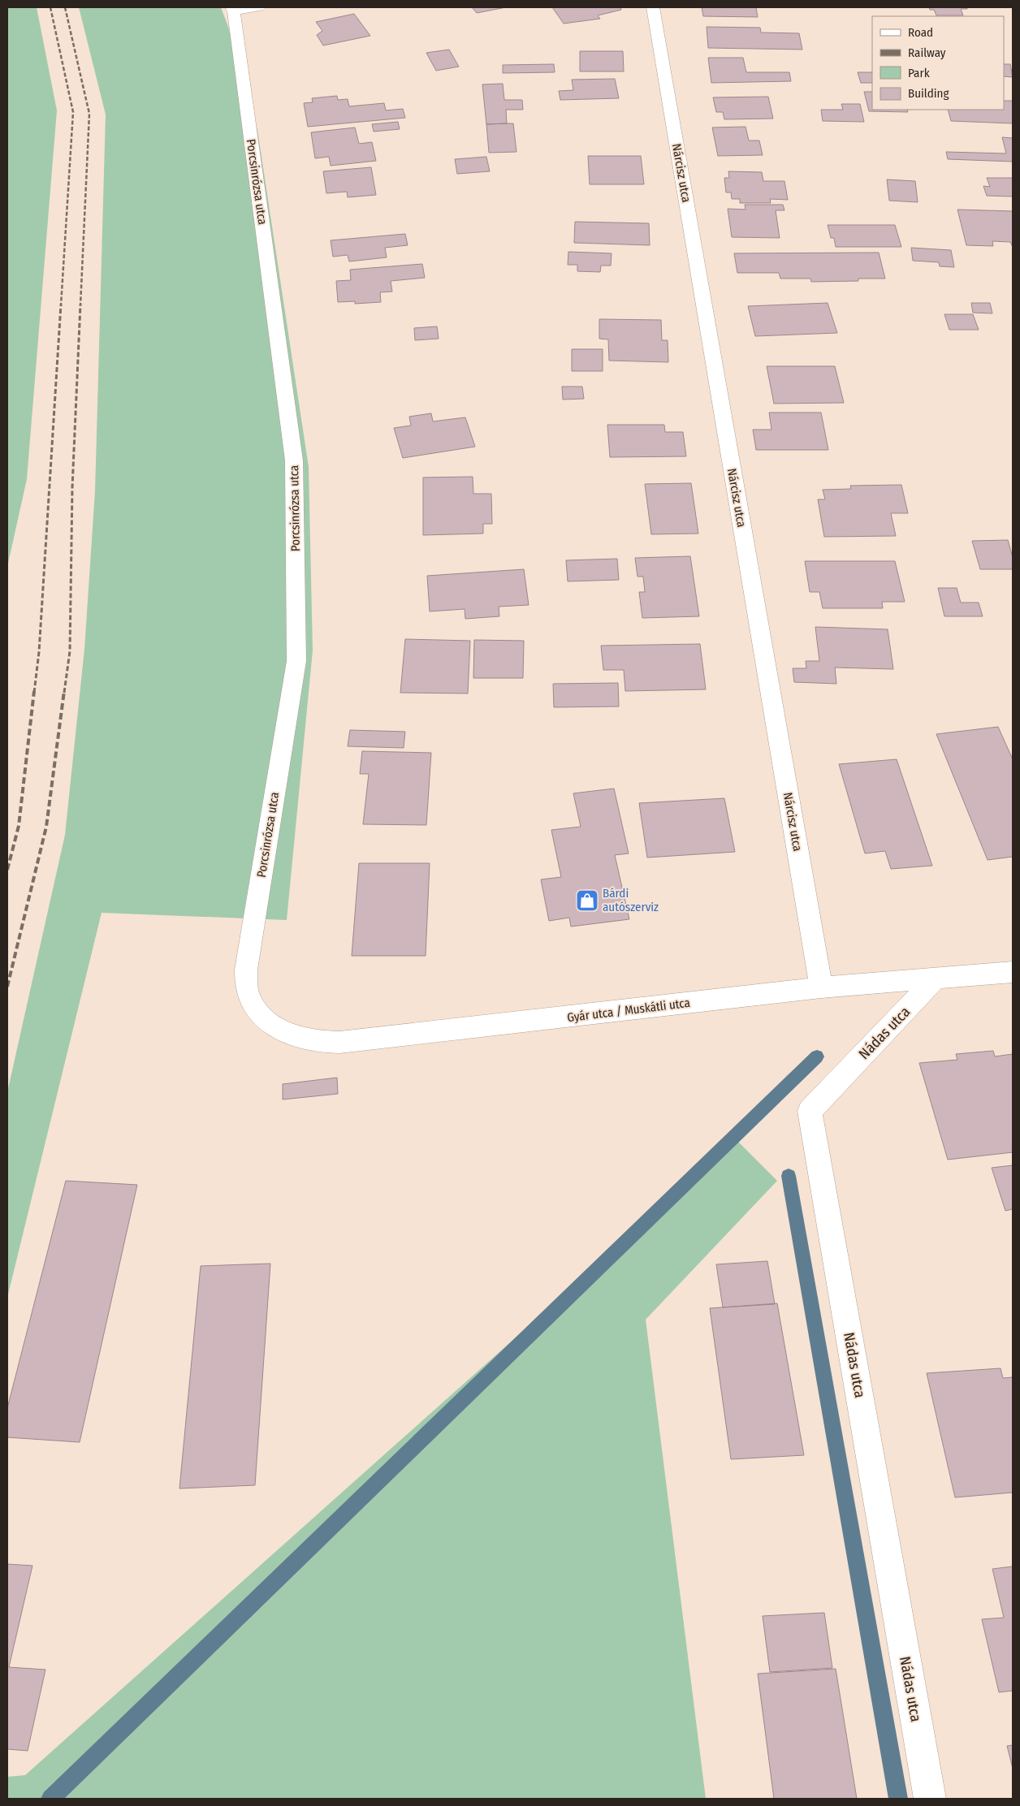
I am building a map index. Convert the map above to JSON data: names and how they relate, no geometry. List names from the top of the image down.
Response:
{
  "streets": {
    "street": [
      "Nárcisz utca",
      "Porcsinrózsa utca",
      "Gyár utca / Muskátli utca",
      "Nádas utca"
    ]
  },
  "crossings": [
    ["Nárcisz utca", "Gyár utca / Muskátli utca"],
    ["Porcsinrózsa utca", "Gyár utca / Muskátli utca"],
    ["Gyár utca / Muskátli utca", "Nádas utca"]
  ],
  "places": {
    "shop": ["Bárdi autószerviz"]
  },
  "legend": [
    "Road",
    "Railway",
    "Park",
    "Building"
  ]
}
